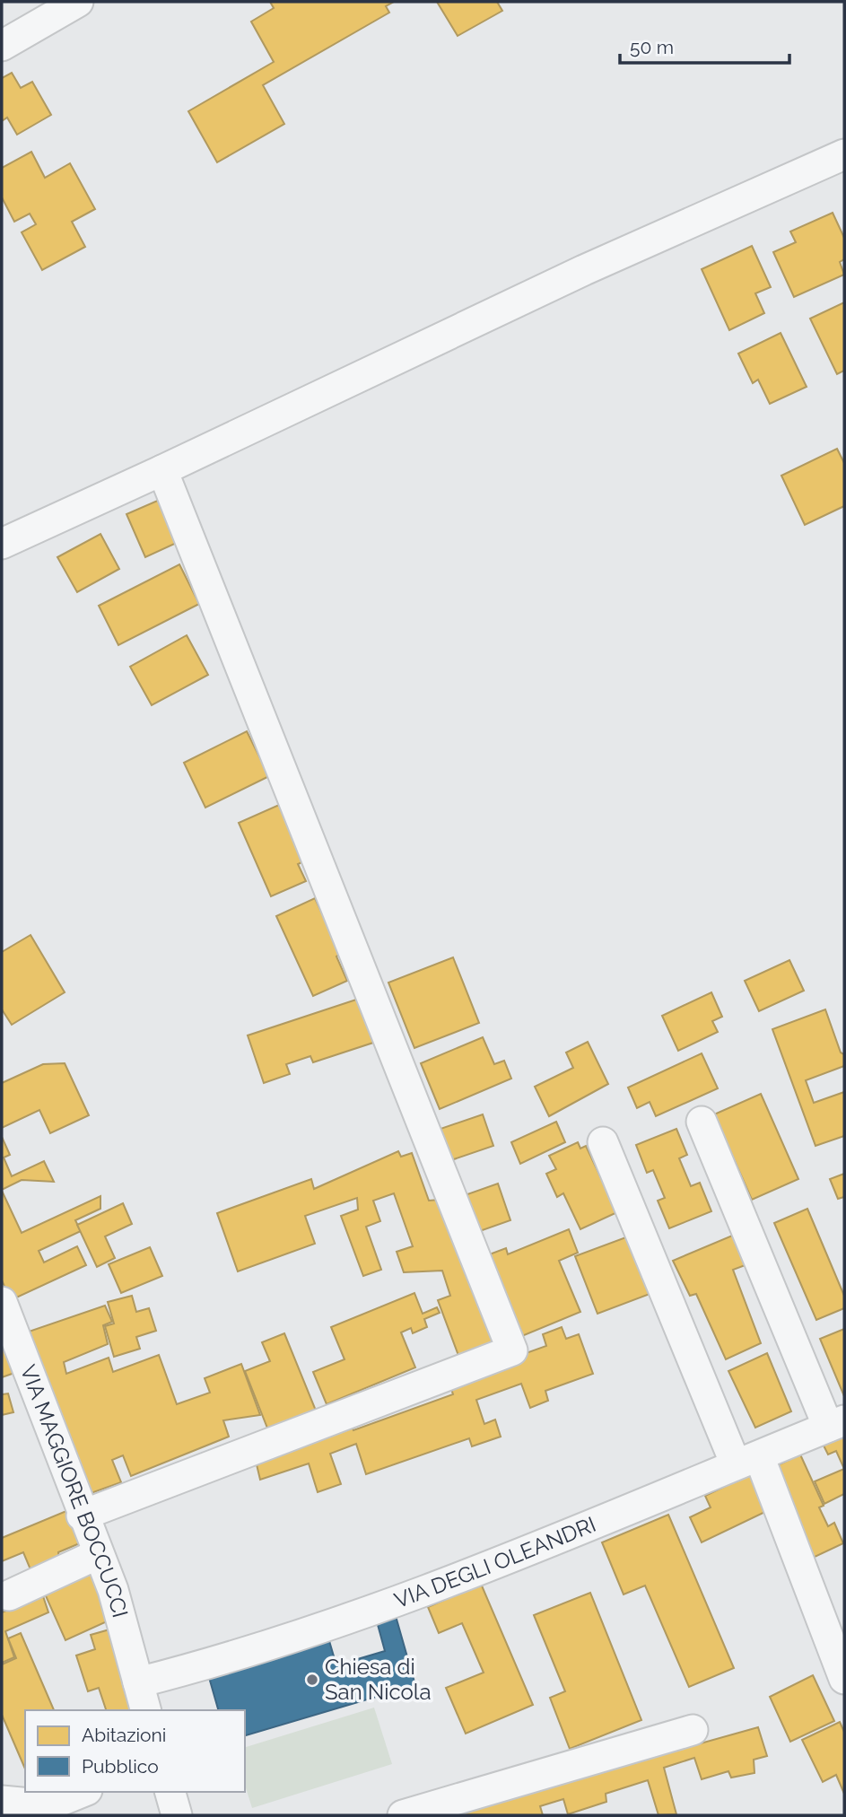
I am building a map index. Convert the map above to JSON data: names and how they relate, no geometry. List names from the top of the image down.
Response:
{
  "streets": {
    "street": ["VIA MAGGIORE BOCCUCCI", "VIA DEGLI OLEANDRI"]
  },
  "crossings": [
    ["VIA MAGGIORE BOCCUCCI", "VIA DEGLI OLEANDRI"]
  ],
  "places": ["Chiesa di San Nicola"],
  "legend": ["Abitazioni", "Pubblico"],
  "scale_bar": "50 m"
}
